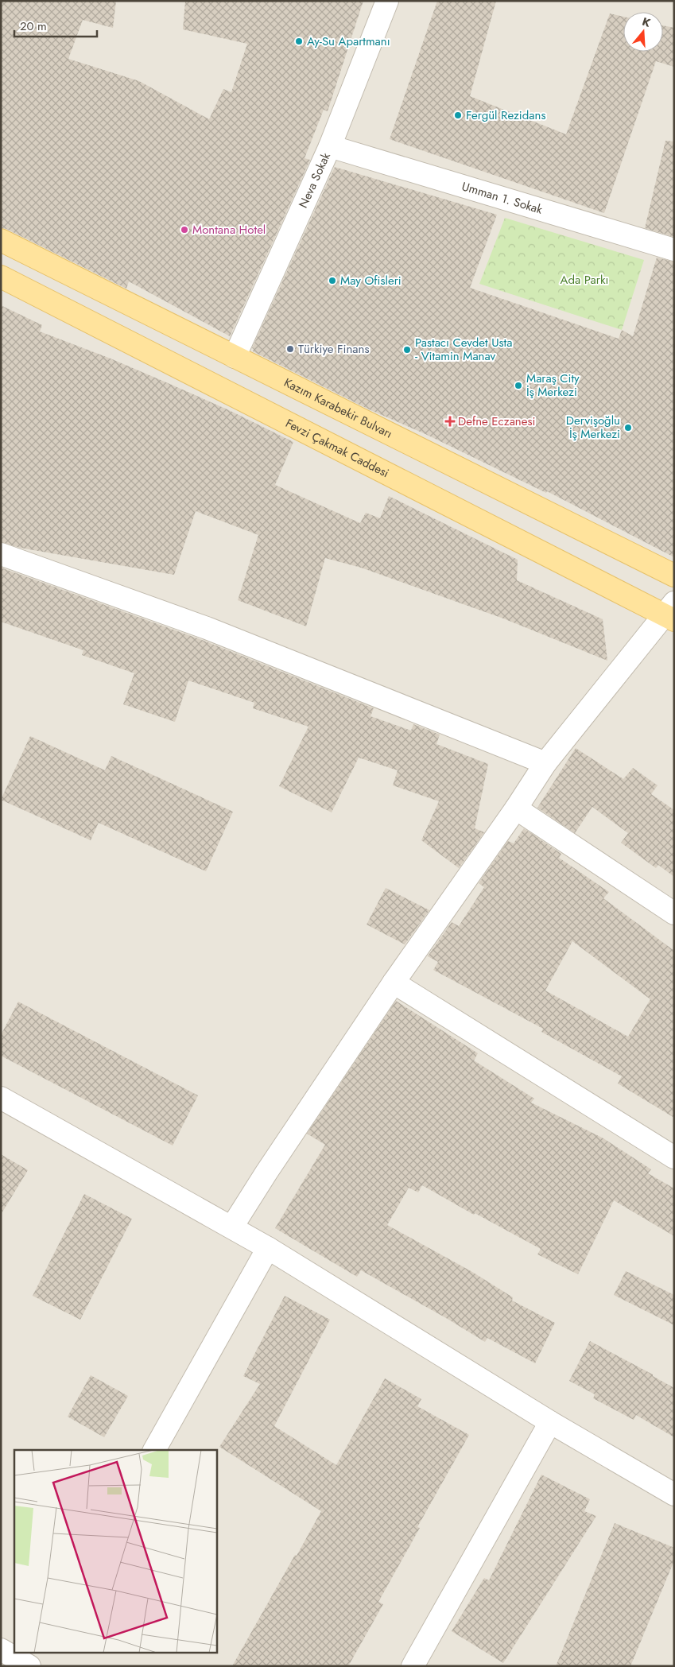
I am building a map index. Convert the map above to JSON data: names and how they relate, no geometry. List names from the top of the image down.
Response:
{
  "streets": {
    "main road": ["Kazım Karabekir Bulvarı", "Fevzi Çakmak Caddesi"],
    "street": ["Neva Sokak", "Umman 1. Sokak"]
  },
  "crossings": [
    ["Neva Sokak", "Umman 1. Sokak"],
    ["Neva Sokak", "Kazım Karabekir Bulvarı"]
  ],
  "parks": ["Ada Parkı"],
  "places": {
    "other": [
      "Ay-Su Apartmanı",
      "Fergül Rezidans",
      "Montana Hotel",
      "May Ofisleri",
      "Türkiye Finans",
      "Pastacı Cevdet Usta - Vitamin Manav",
      "Maraş City İş Merkezi",
      "Dervişoğlu İş Merkezi"
    ],
    "health": ["Defne Eczanesi"]
  },
  "scale_bar": "20 m",
  "north": "top"
}
